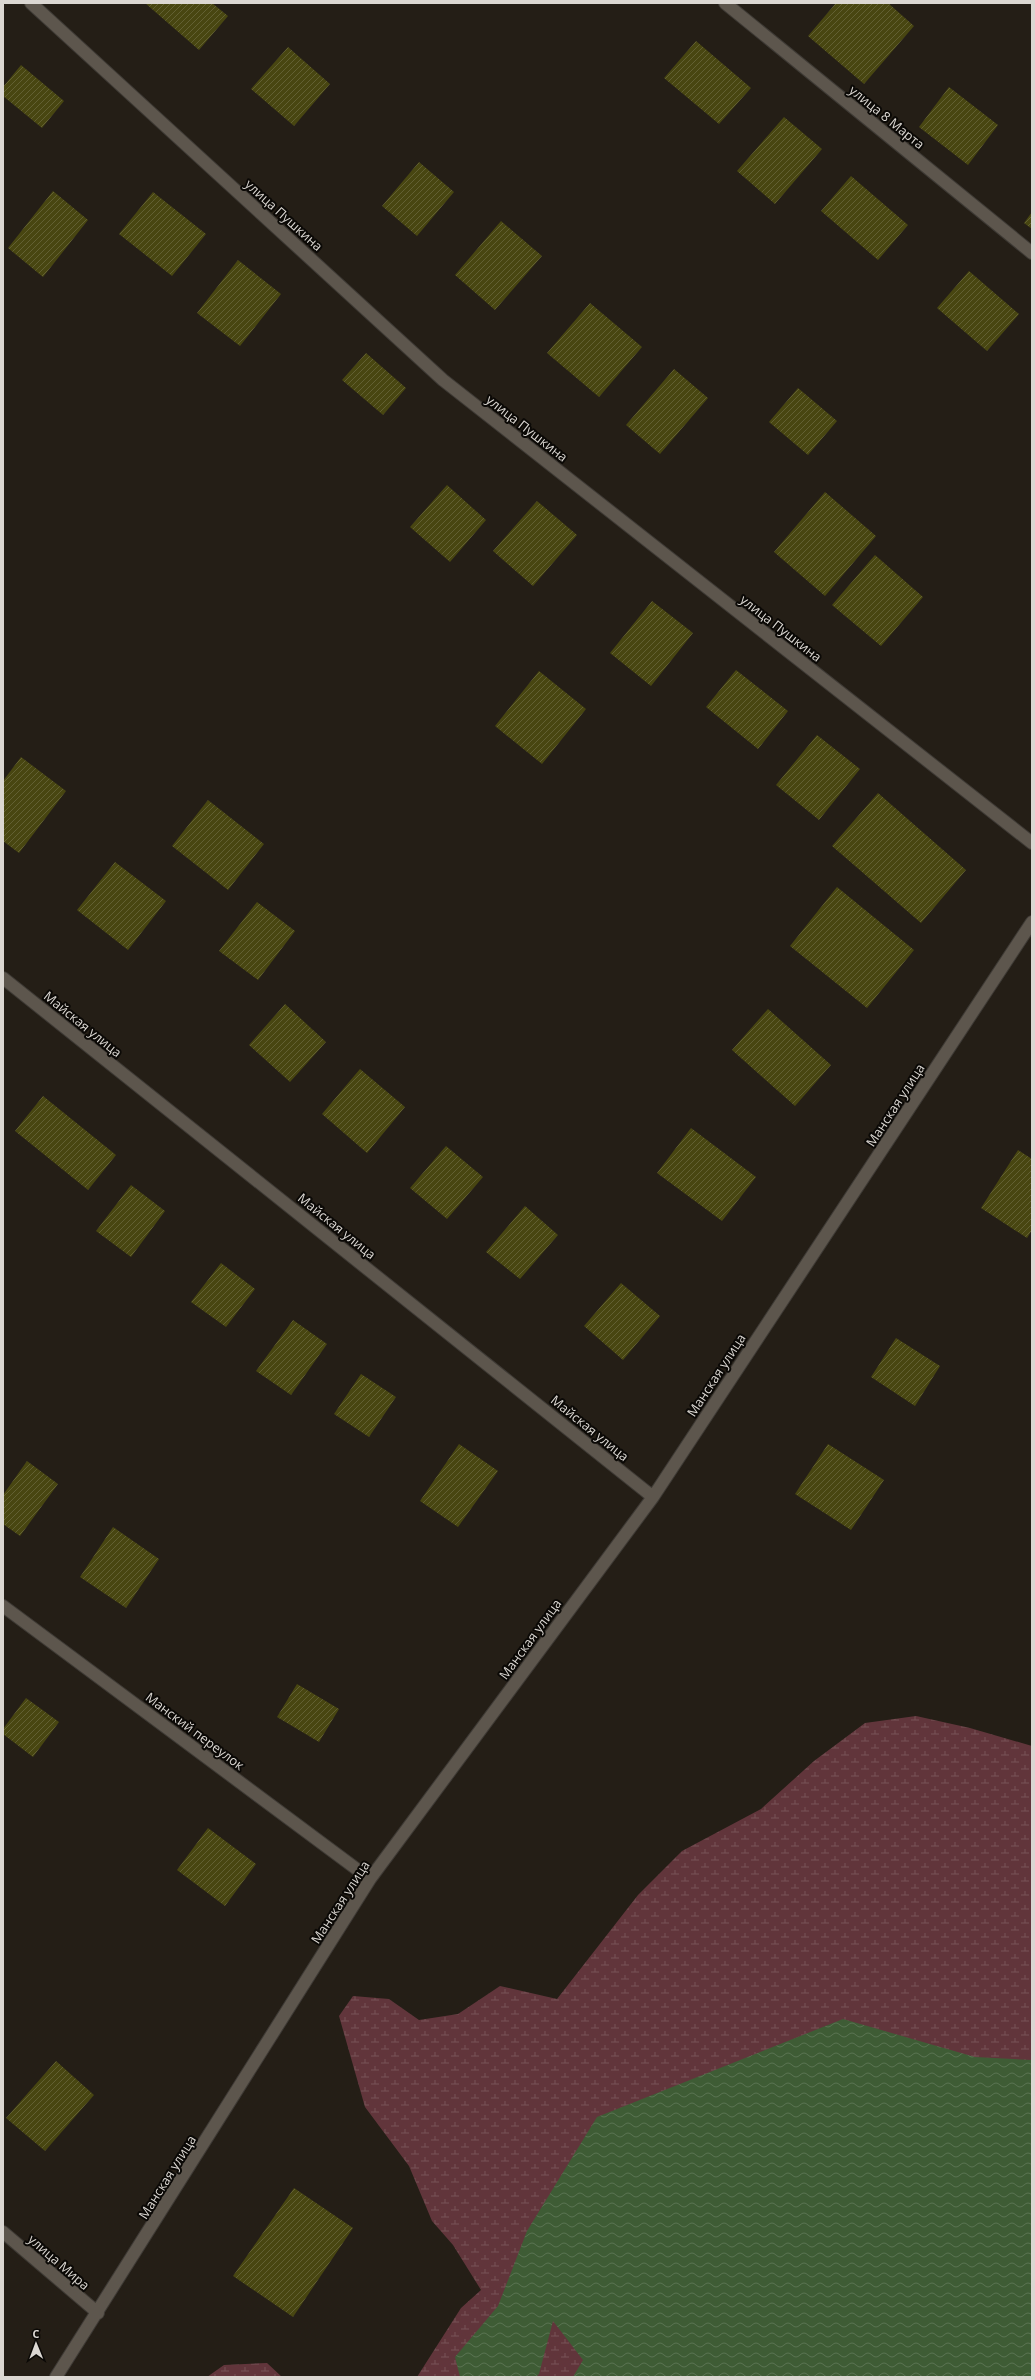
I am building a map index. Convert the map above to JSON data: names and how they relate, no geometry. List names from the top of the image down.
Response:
{
  "streets": {
    "street": [
      "улица 8 Марта",
      "улица Пушкина",
      "Майская улица",
      "Манская улица",
      "Манский переулок",
      "улица Мира"
    ]
  },
  "crossings": [
    ["Майская улица", "Манская улица"],
    ["Манская улица", "Манский переулок"],
    ["Манская улица", "улица Мира"]
  ],
  "north": "top"
}
